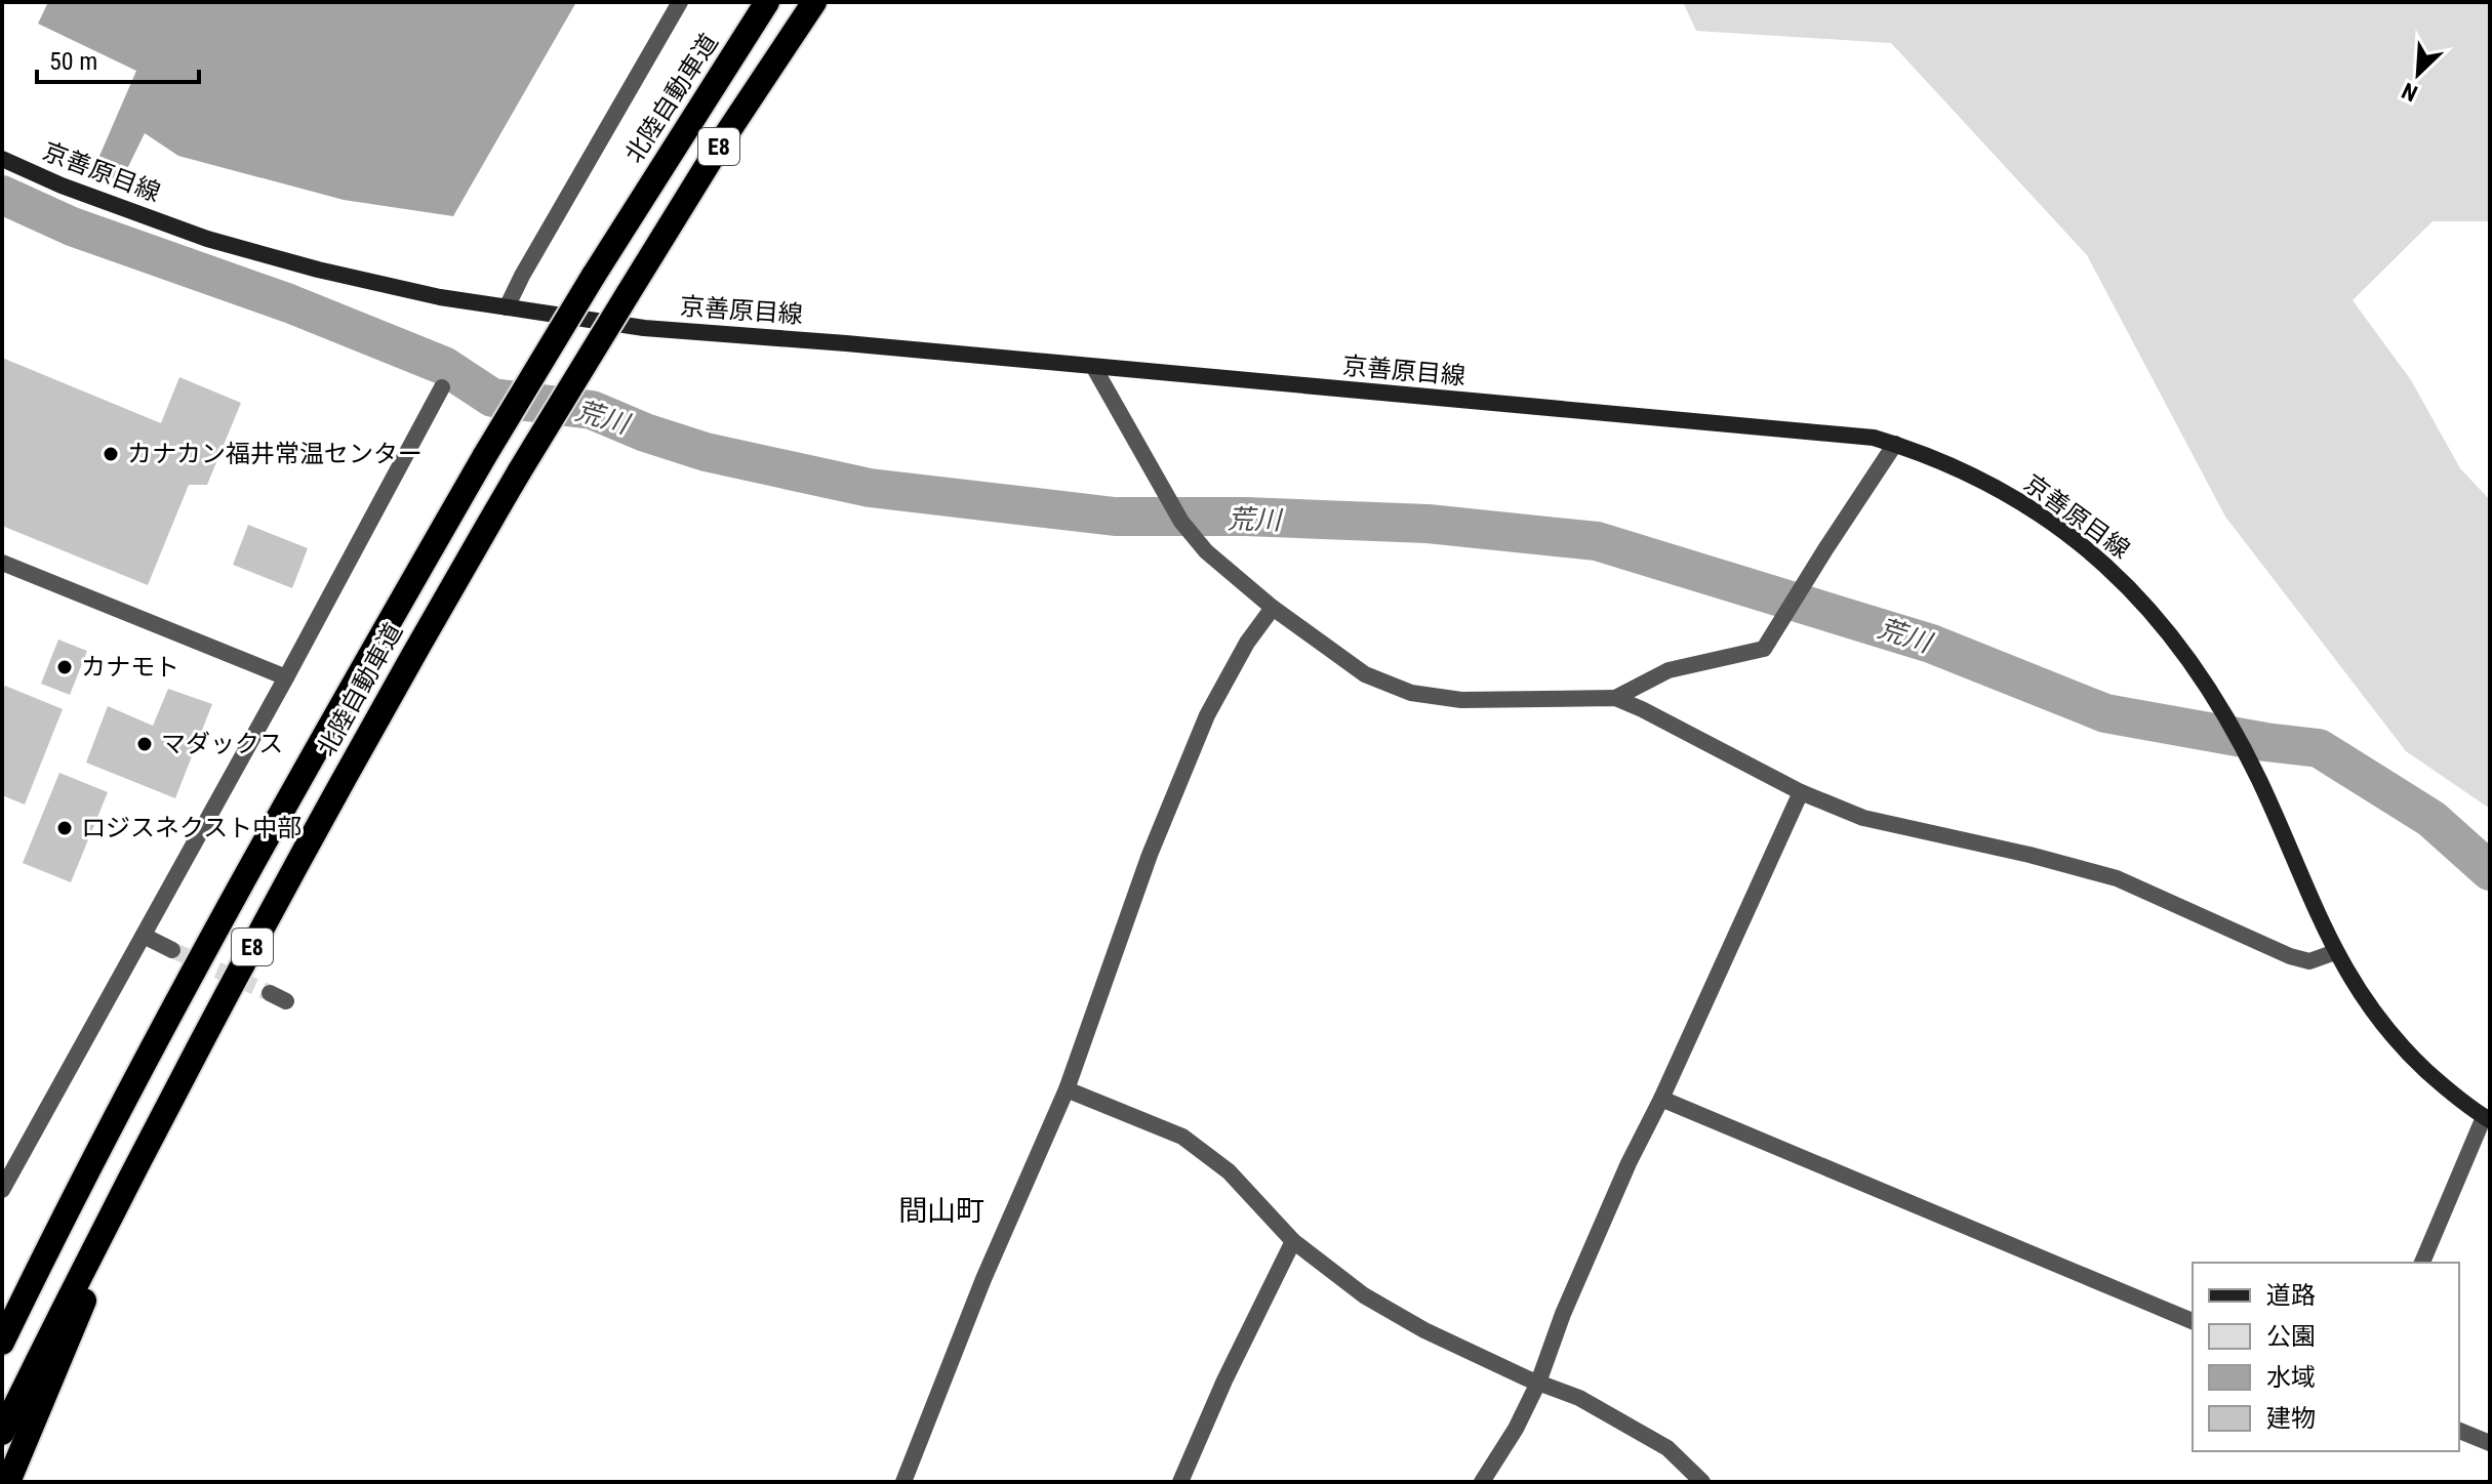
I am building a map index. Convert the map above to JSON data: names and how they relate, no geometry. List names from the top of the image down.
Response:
{
  "streets": {
    "highway": ["北陸自動車道", "E8"],
    "main road": ["京善原目線"]
  },
  "districts": ["間山町"],
  "water": ["荒川"],
  "places": [
    "カナカン福井常温センター",
    "カナモト",
    "マダックス",
    "ロジスネクスト中部"
  ],
  "legend": [
    "道路",
    "公園",
    "水域",
    "建物"
  ],
  "scale_bar": "50 m",
  "north": "bottom left"
}
